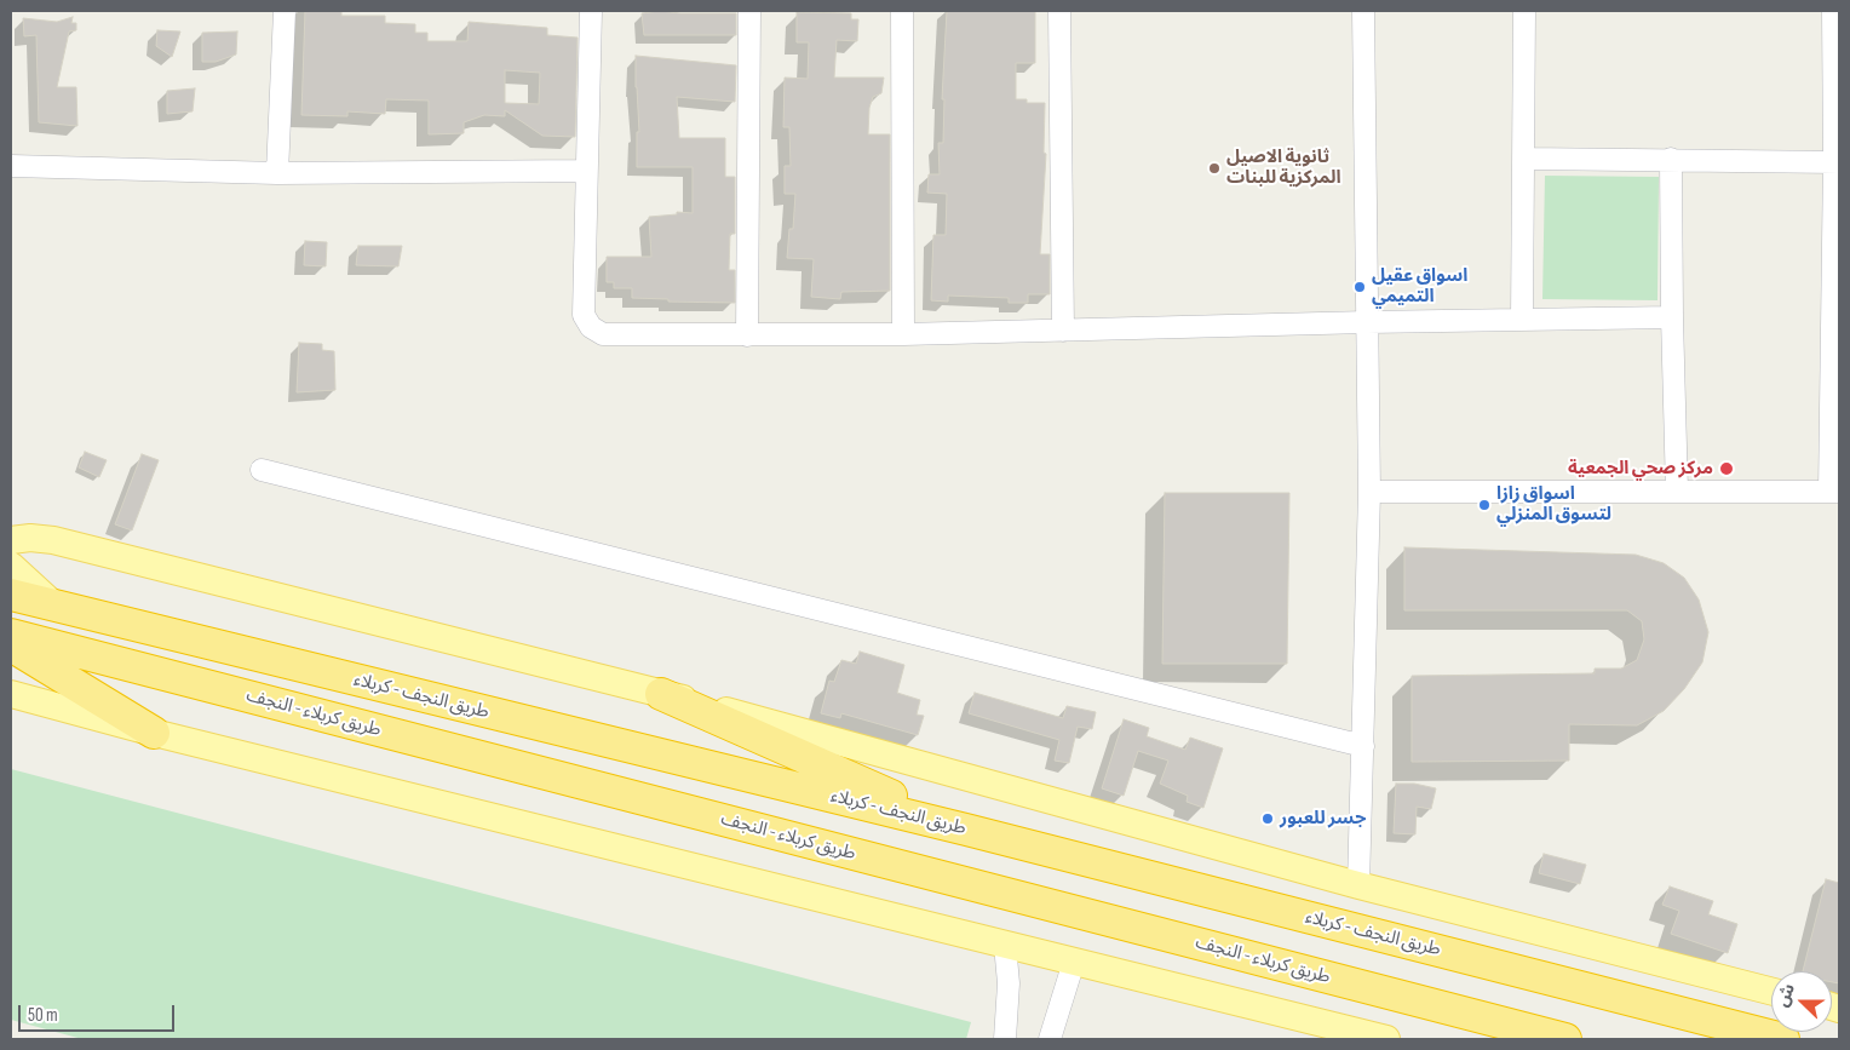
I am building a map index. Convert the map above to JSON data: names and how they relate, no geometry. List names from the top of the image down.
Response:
{
  "streets": {
    "highway": ["طريق النجف - کربلاء", "طريق کربلاء - النجف"]
  },
  "places": [
    "ثانوية الاصيل المركزية للبنات",
    "اسواق عقيل التميمي",
    "مركز صحي الجمعية",
    "اسواق زازا لتسوق المنزلي",
    "جسر للعبور"
  ],
  "scale_bar": "50 m",
  "north": "left"
}
